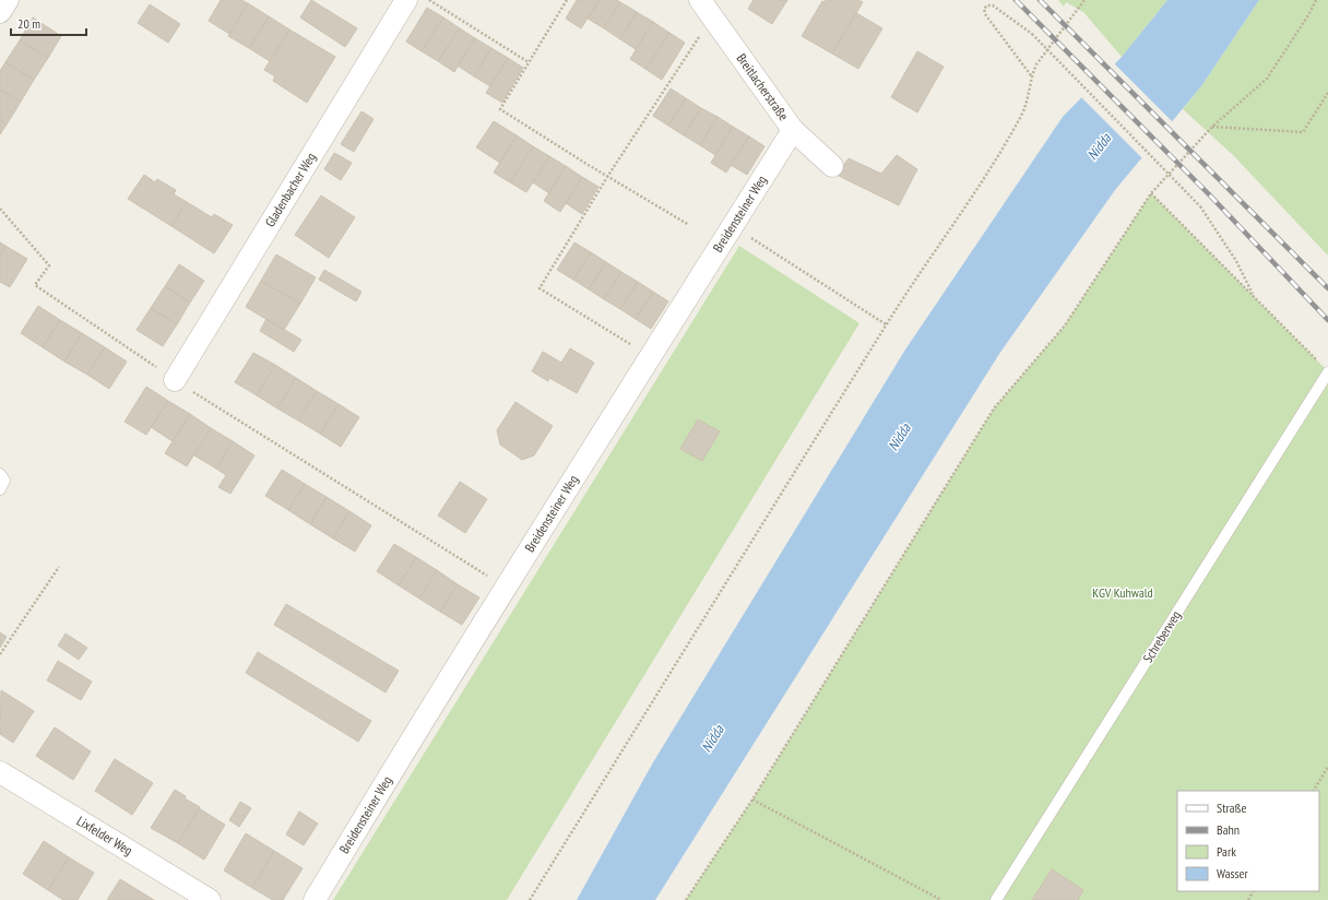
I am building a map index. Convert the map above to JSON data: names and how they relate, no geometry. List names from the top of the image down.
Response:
{
  "streets": {
    "street": [
      "Breitlacherstraße",
      "Gladenbacher Weg",
      "Breidensteiner Weg",
      "Lixfelder Weg"
    ],
    "lane": ["Schreberweg"]
  },
  "crossings": [
    ["Breitlacherstraße", "Breidensteiner Weg"]
  ],
  "water": ["Nidda"],
  "parks": ["KGV Kuhwald"],
  "legend": [
    "Straße",
    "Bahn",
    "Park",
    "Wasser"
  ],
  "scale_bar": "20 m"
}
